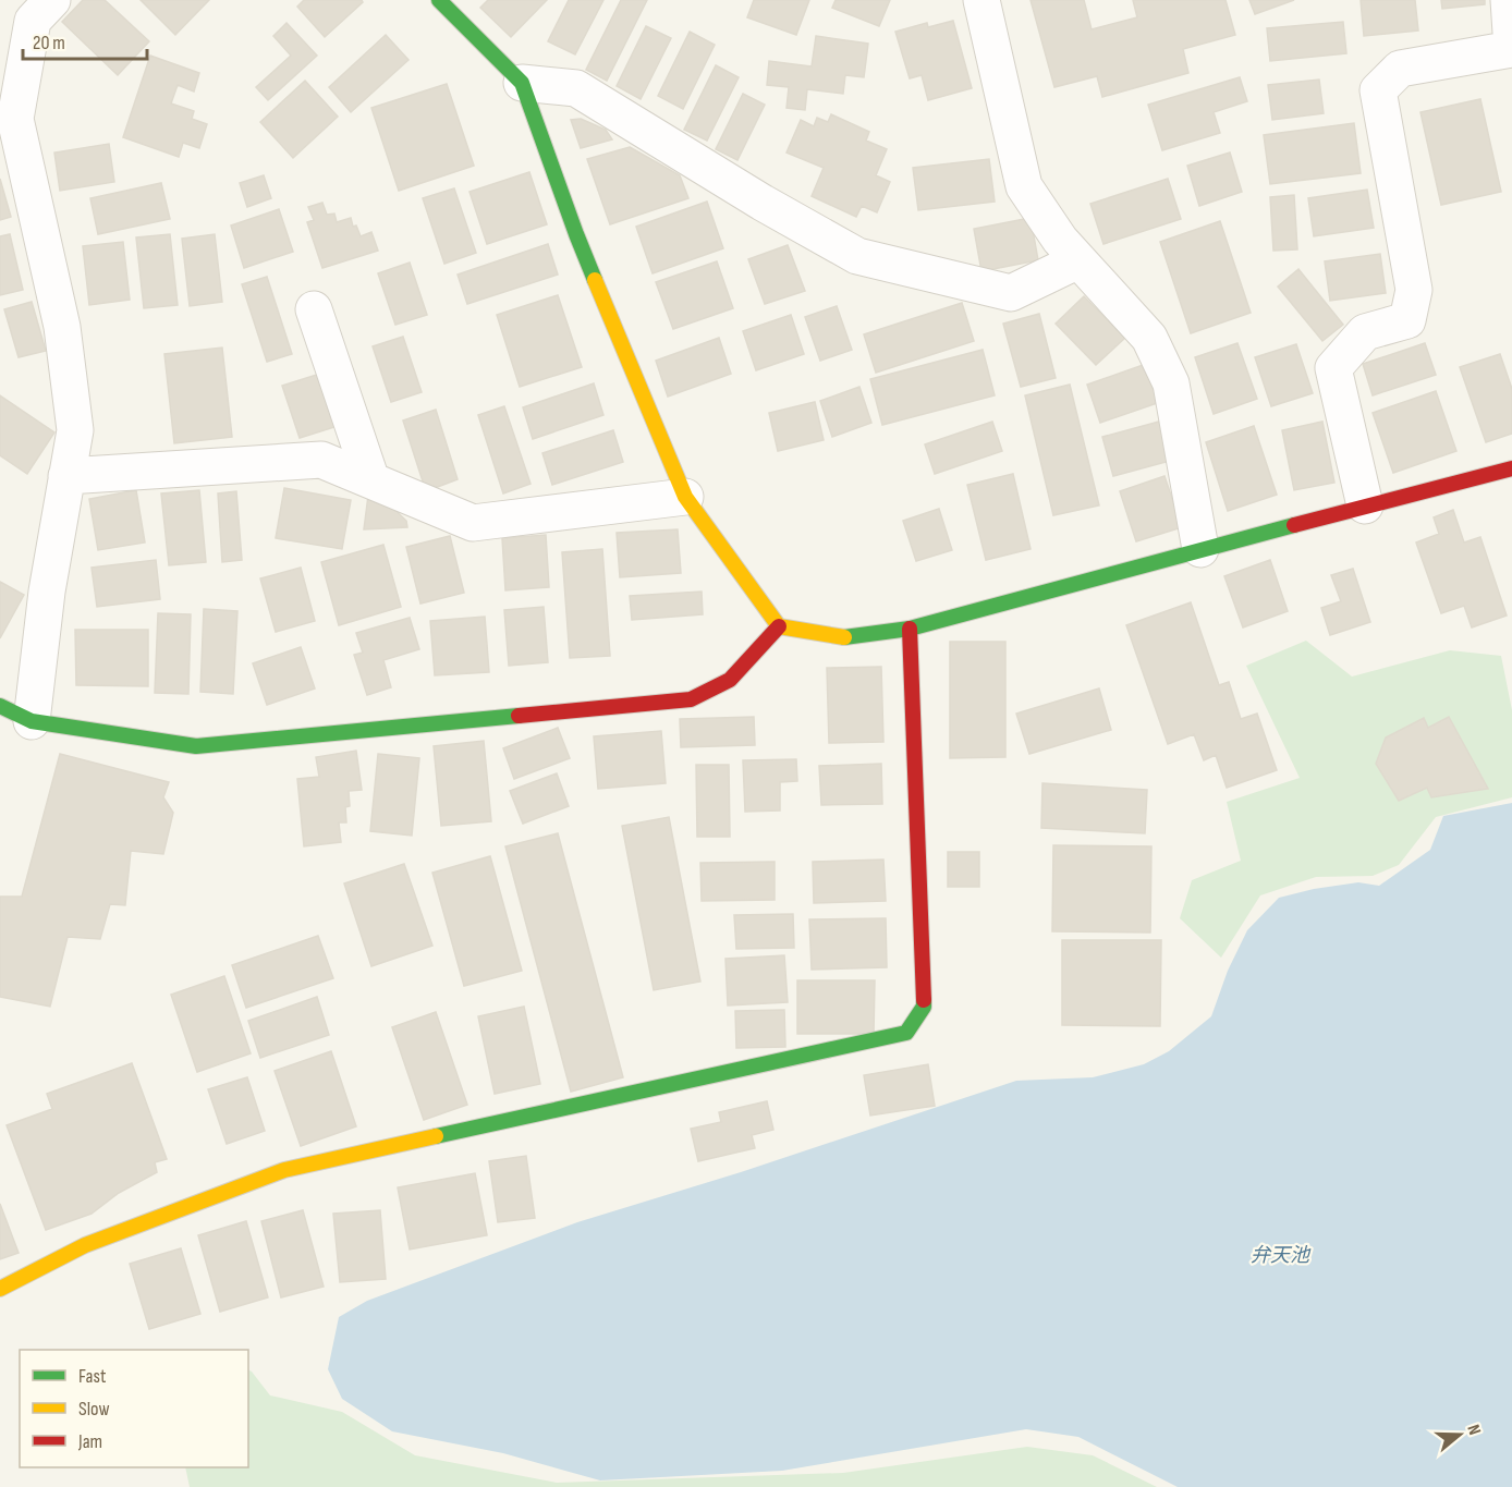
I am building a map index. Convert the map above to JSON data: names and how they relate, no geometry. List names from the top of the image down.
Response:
{
  "water": ["弁天池"],
  "legend": ["Fast", "Slow", "Jam"],
  "scale_bar": "20 m",
  "north": "right"
}
